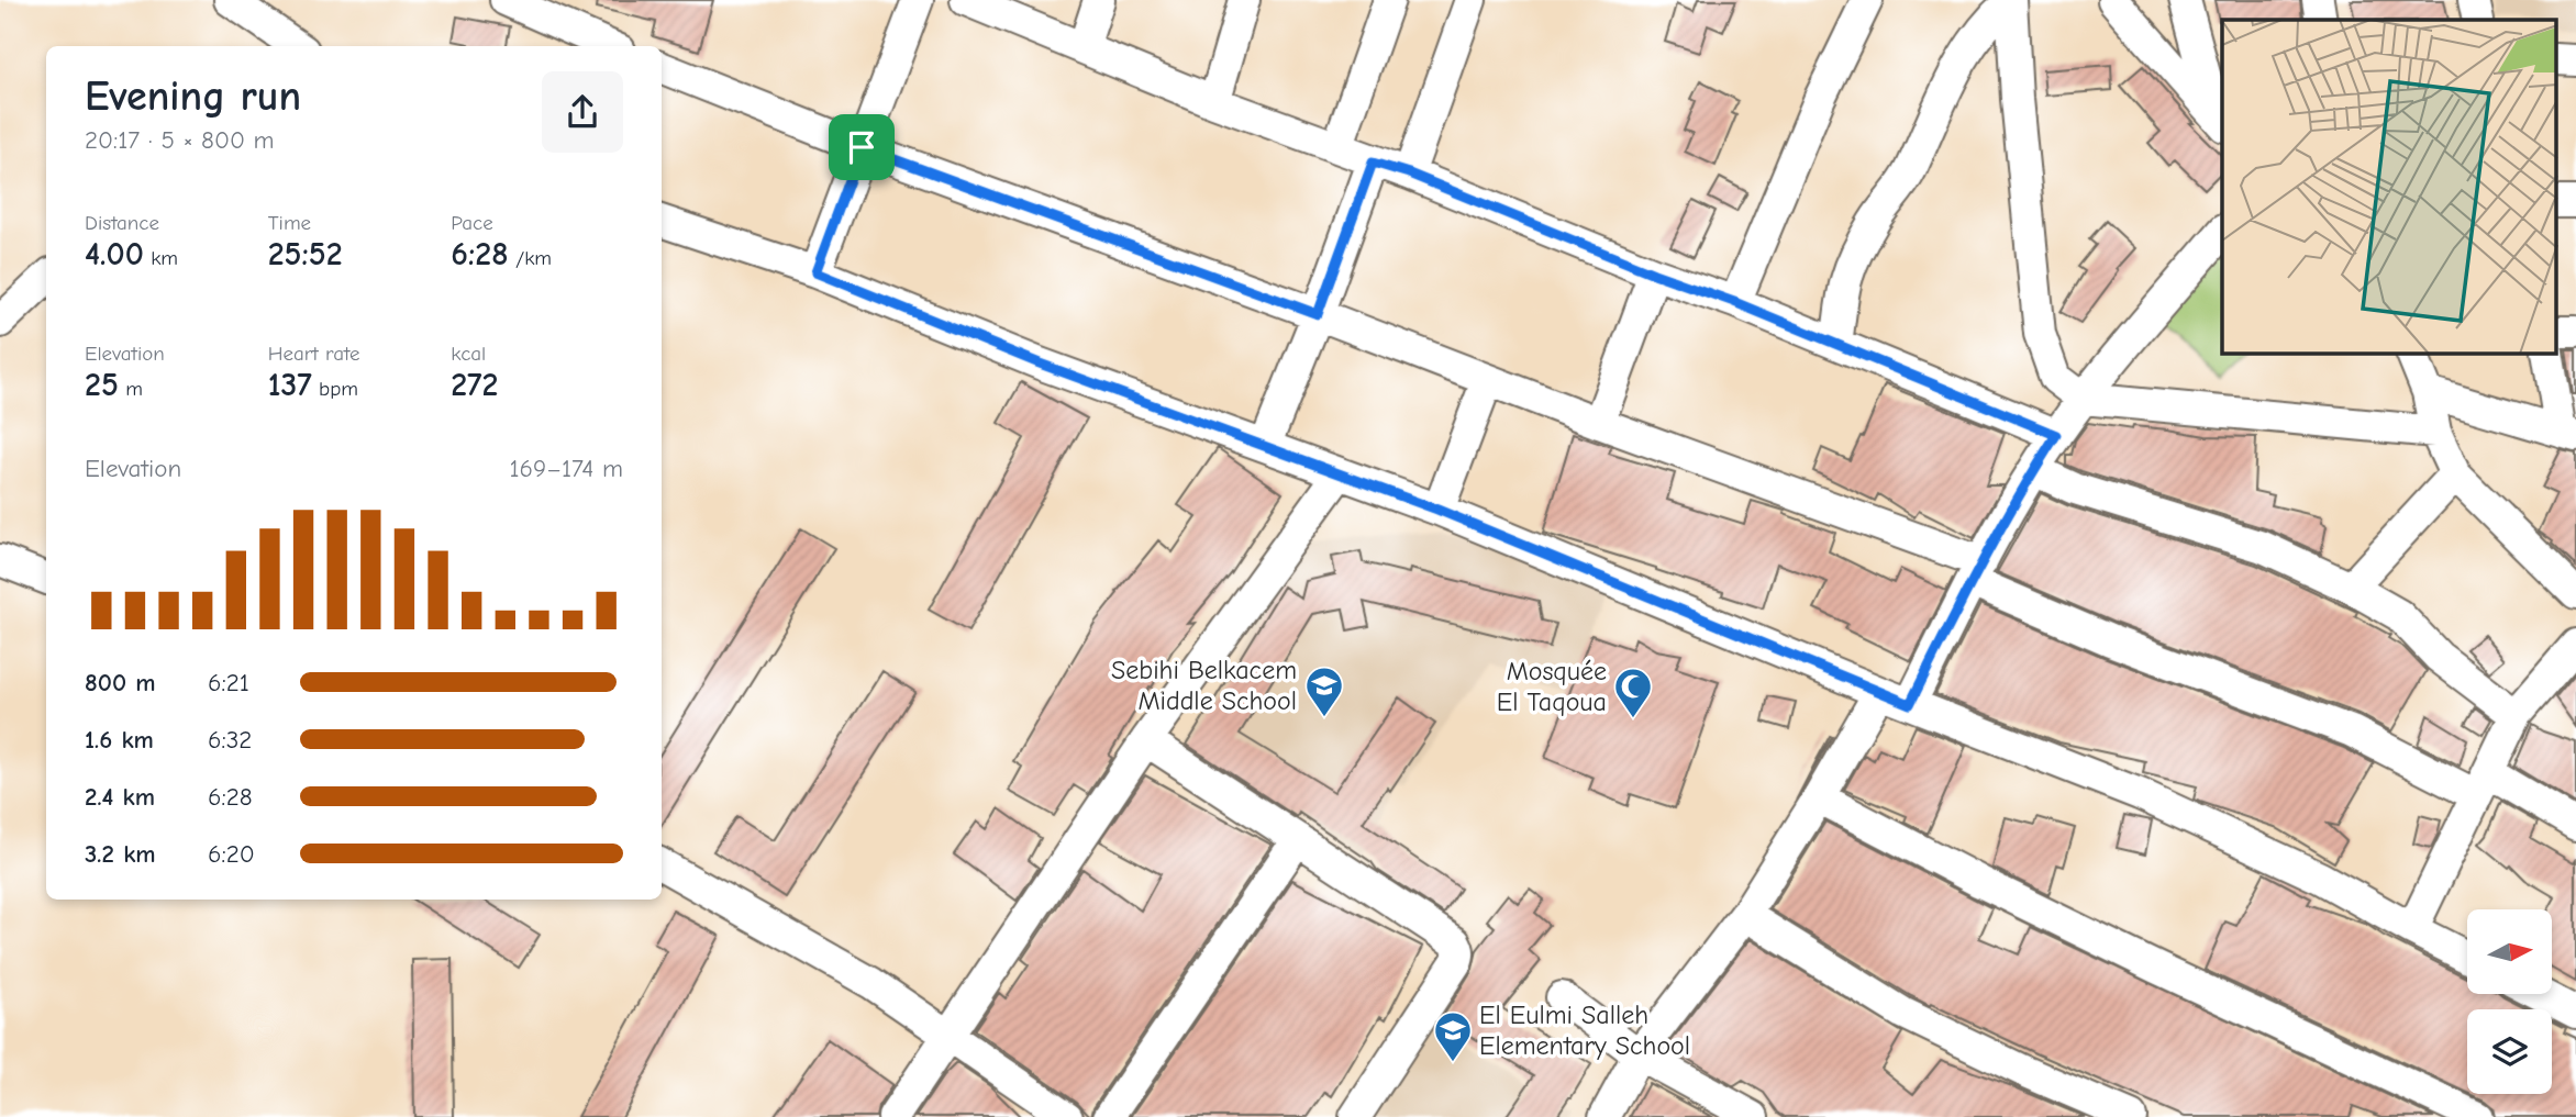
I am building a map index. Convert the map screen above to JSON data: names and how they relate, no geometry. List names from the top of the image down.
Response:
{
  "places": {
    "school or university": ["Sebihi Belkacem Middle School", "El Eulmi Salleh Elementary School"],
    "mosque": ["Mosquée El Taqoua"]
  },
  "north": "right",
  "page": {
    "heading": ["Evening run", "20:17 · 5 × 800 m"],
    "stats": [
      ["Distance", "4.00 km"],
      ["Time", "25:52"],
      ["Pace", "6:28 /km"],
      ["Elevation", "25 m"],
      ["Heart rate", "137 bpm"],
      ["kcal", "272"]
    ],
    "chart": ["Elevation", "169–174 m"],
    "list": [
      {
        "name": "800 m",
        "note": "6:21"
      },
      {
        "name": "1.6 km",
        "note": "6:32"
      },
      {
        "name": "2.4 km",
        "note": "6:28"
      },
      {
        "name": "3.2 km",
        "note": "6:20"
      }
    ]
  }
}
